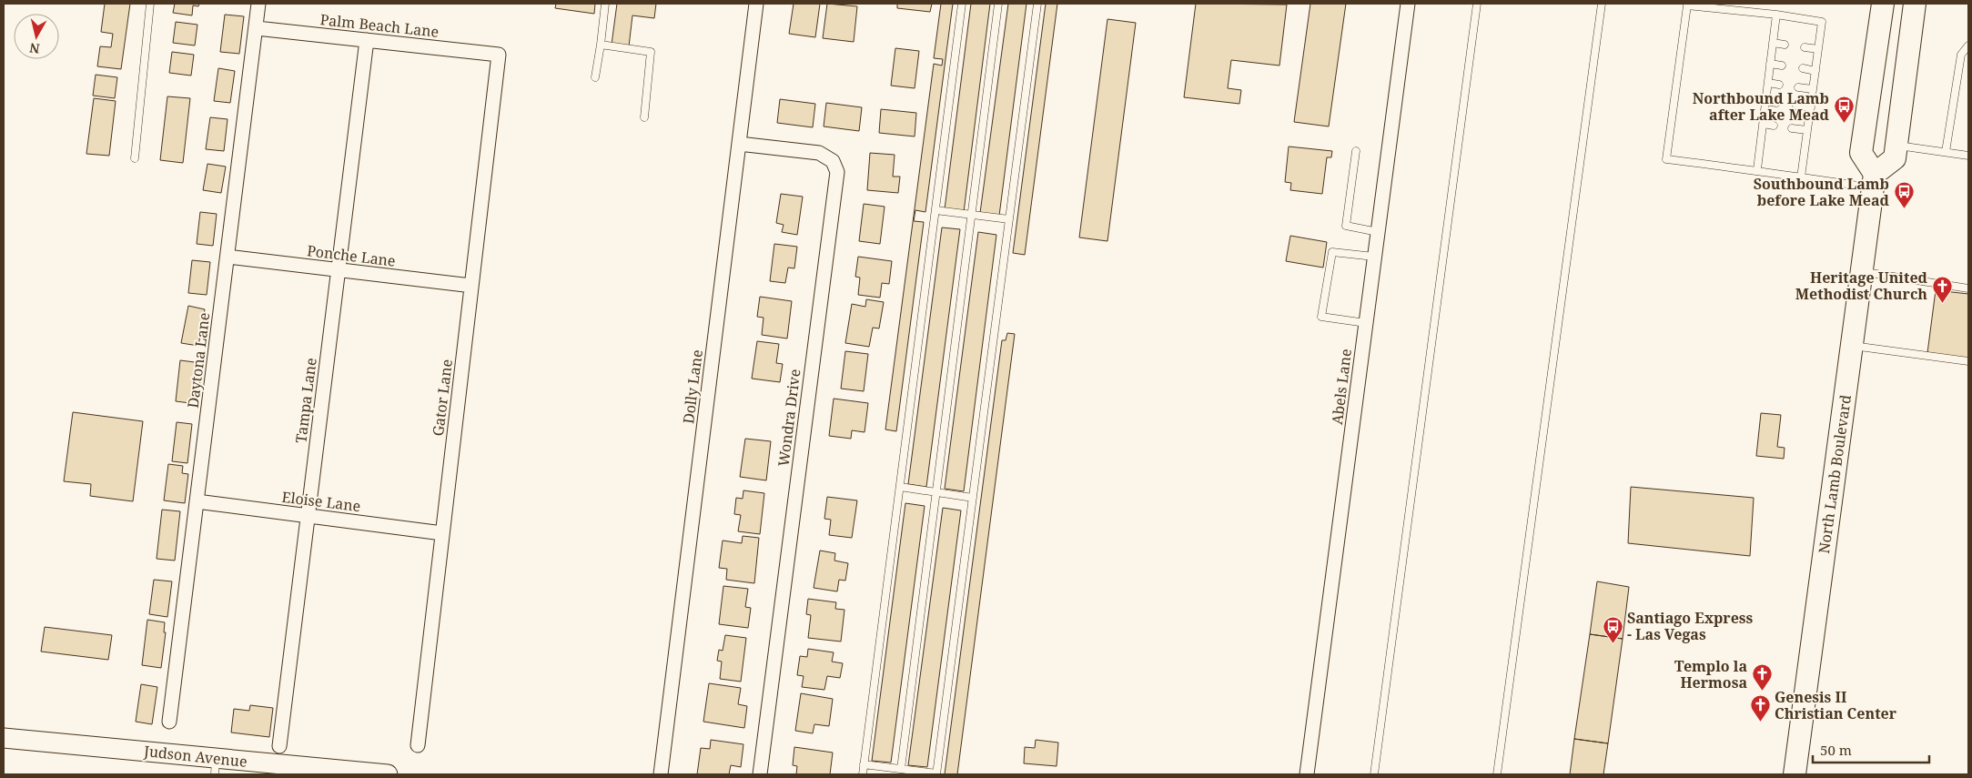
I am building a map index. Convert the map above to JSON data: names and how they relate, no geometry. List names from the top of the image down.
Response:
{
  "streets": {
    "main road": ["North Lamb Boulevard"],
    "street": [
      "Palm Beach Lane",
      "Ponche Lane",
      "Daytona Lane",
      "Dolly Lane",
      "Abels Lane",
      "Gator Lane",
      "Tampa Lane",
      "Wondra Drive",
      "Eloise Lane",
      "Judson Avenue"
    ]
  },
  "crossings": [
    ["Palm Beach Lane", "Daytona Lane"],
    ["Palm Beach Lane", "Gator Lane"],
    ["Palm Beach Lane", "Tampa Lane"],
    ["Ponche Lane", "Daytona Lane"],
    ["Ponche Lane", "Gator Lane"],
    ["Ponche Lane", "Tampa Lane"],
    ["Daytona Lane", "Eloise Lane"],
    ["Dolly Lane", "Wondra Drive"],
    ["Gator Lane", "Eloise Lane"],
    ["Tampa Lane", "Eloise Lane"],
    ["Tampa Lane", "Judson Avenue"]
  ],
  "places": {
    "bus stop": ["Northbound Lamb after Lake Mead", "Southbound Lamb before Lake Mead", "Santiago Express - Las Vegas"],
    "church": ["Heritage United Methodist Church", "Templo la Hermosa", "Genesis II Christian Center"]
  },
  "scale_bar": "50 m",
  "north": "bottom"
}
